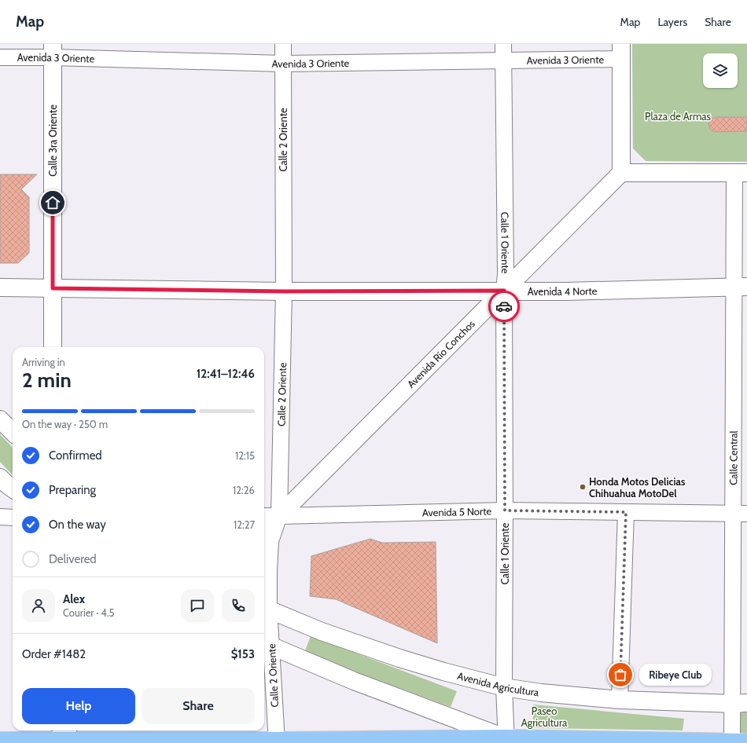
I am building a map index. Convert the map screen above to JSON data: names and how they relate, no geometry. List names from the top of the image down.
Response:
{
  "streets": {
    "main road": [
      "Calle 3ra Oriente",
      "Avenida 4 Norte",
      "Avenida Río Conchos",
      "Avenida Agricultura"
    ],
    "street": [
      "Avenida 3 Oriente",
      "Calle 2 Oriente",
      "Calle 1 Oriente",
      "Calle Central",
      "Avenida 5 Norte"
    ]
  },
  "crossings": [
    ["Avenida 3 Oriente", "Calle 2 Oriente"],
    ["Avenida 3 Oriente", "Calle 3ra Oriente"],
    ["Avenida 3 Oriente", "Calle 1 Oriente"],
    ["Calle 2 Oriente", "Avenida 4 Norte"],
    ["Calle 2 Oriente", "Avenida Río Conchos"],
    ["Calle 2 Oriente", "Avenida 5 Norte"],
    ["Calle 2 Oriente", "Avenida Agricultura"],
    ["Calle 3ra Oriente", "Avenida 4 Norte"],
    ["Calle 1 Oriente", "Avenida 4 Norte"],
    ["Calle 1 Oriente", "Avenida Río Conchos"],
    ["Calle 1 Oriente", "Avenida 5 Norte"],
    ["Calle 1 Oriente", "Avenida Agricultura"],
    ["Avenida 4 Norte", "Avenida Río Conchos"],
    ["Avenida 4 Norte", "Calle Central"],
    ["Avenida Río Conchos", "Avenida 5 Norte"],
    ["Calle Central", "Avenida 5 Norte"],
    ["Calle Central", "Avenida Agricultura"]
  ],
  "parks": ["Plaza de Armas", "Paseo Agricultura"],
  "places": ["Honda Motos Delicias Chihuahua MotoDel", "Ribeye Club"],
  "page": {
    "header": "Map",
    "nav": ["Map", "Layers", "Share"],
    "heading": ["2 min", "Arriving in", "12:41–12:46"],
    "panel": [
      "Alex",
      "Courier · 4.5",
      "Order #1482",
      "$153"
    ],
    "bar": "On the way · 250 m",
    "list": [
      ["Confirmed", "12:15"],
      ["Preparing", "12:26"],
      ["On the way", "12:27"],
      "Delivered"
    ],
    "bubble": "Ribeye Club",
    "buttons": ["Help", "Share"]
  }
}
